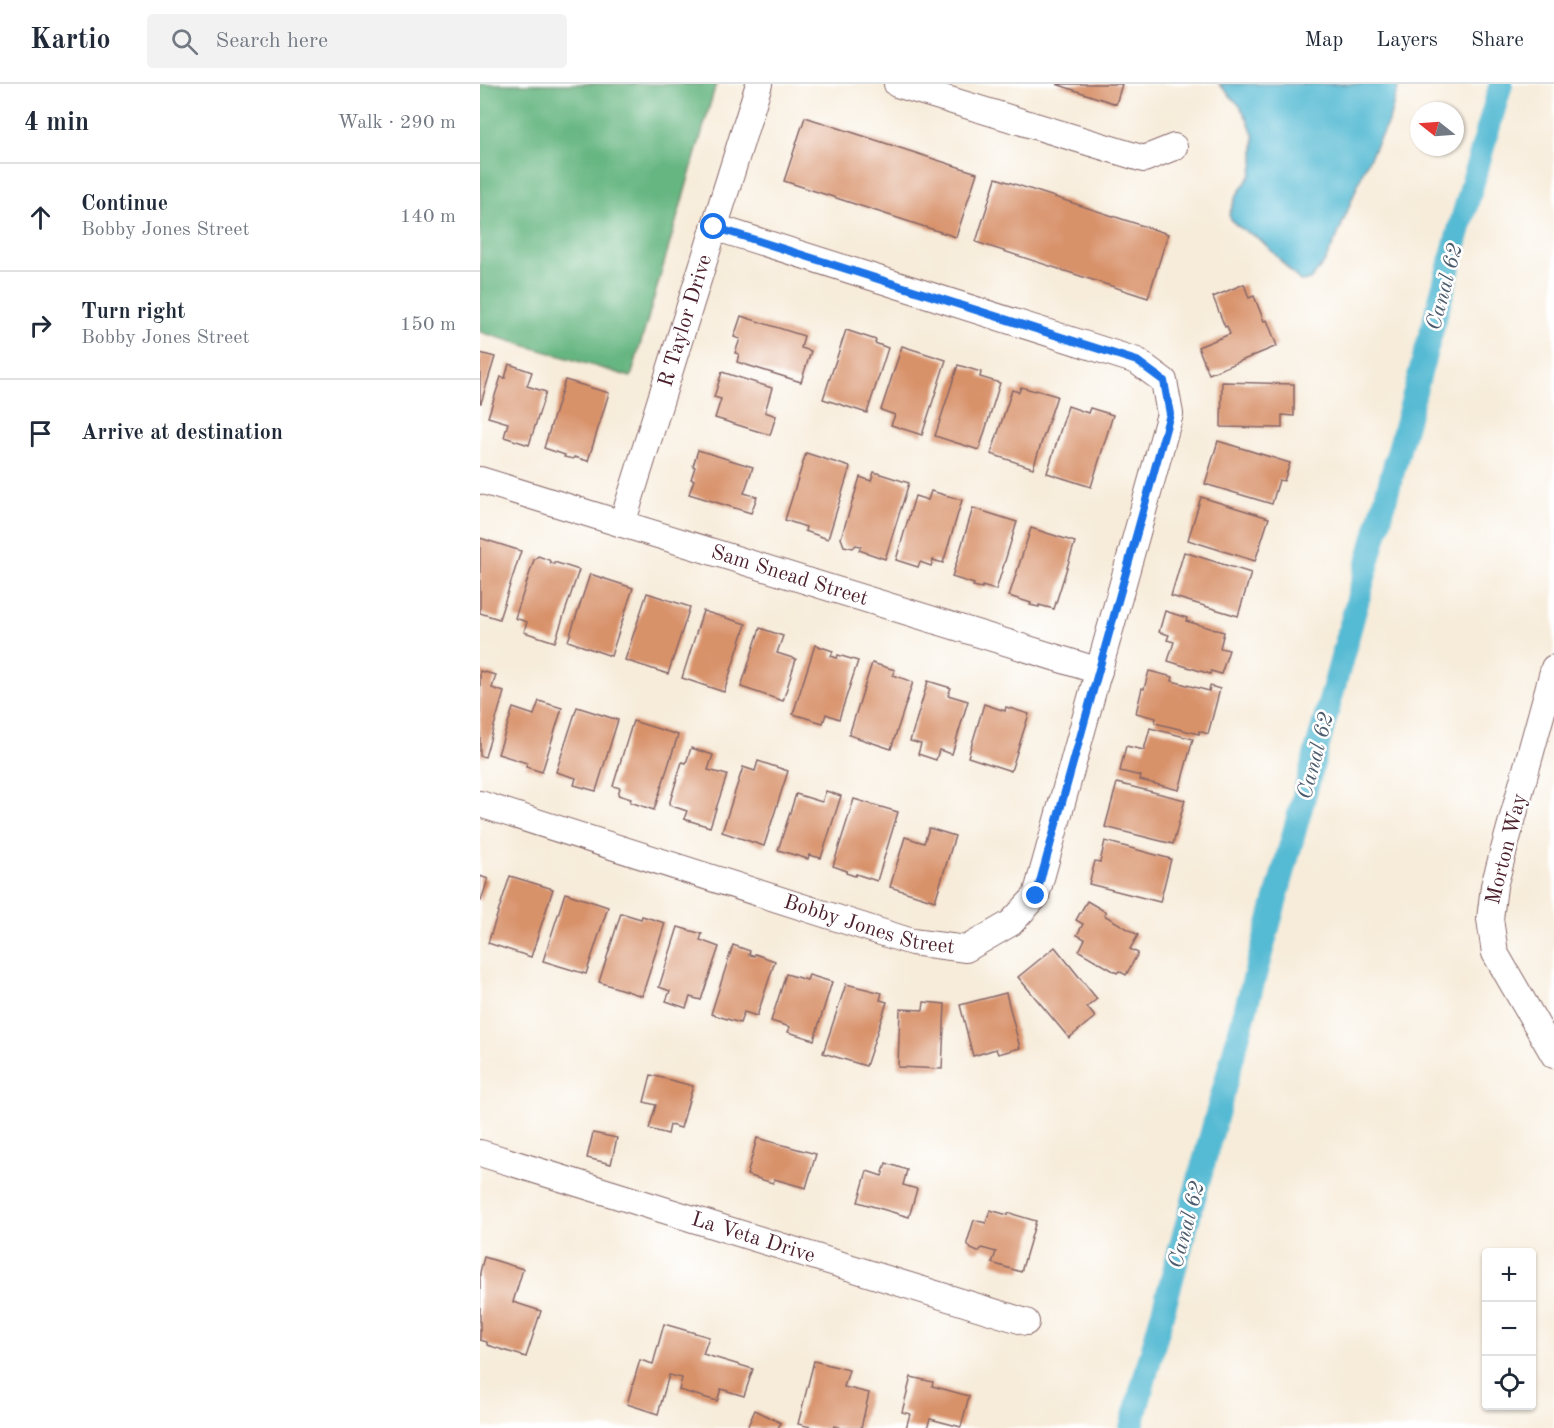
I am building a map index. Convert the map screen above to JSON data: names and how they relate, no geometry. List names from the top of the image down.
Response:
{
  "streets": {
    "street": [
      "R Taylor Drive",
      "Sam Snead Street",
      "Morton Way",
      "Bobby Jones Street",
      "La Veta Drive"
    ]
  },
  "crossings": [
    ["R Taylor Drive", "Sam Snead Street"],
    ["R Taylor Drive", "Bobby Jones Street"],
    ["Sam Snead Street", "Bobby Jones Street"]
  ],
  "water": ["Canal 62"],
  "north": "left",
  "page": {
    "header": "Kartio",
    "search": "Search here",
    "nav": ["Map", "Layers", "Share"],
    "heading": ["4 min", "Walk · 290 m"],
    "list": [
      ["Continue", "Bobby Jones Street", "140 m"],
      ["Turn right", "Bobby Jones Street", "150 m"],
      "Arrive at destination"
    ],
    "map_buttons": ["+", "−"]
  }
}
